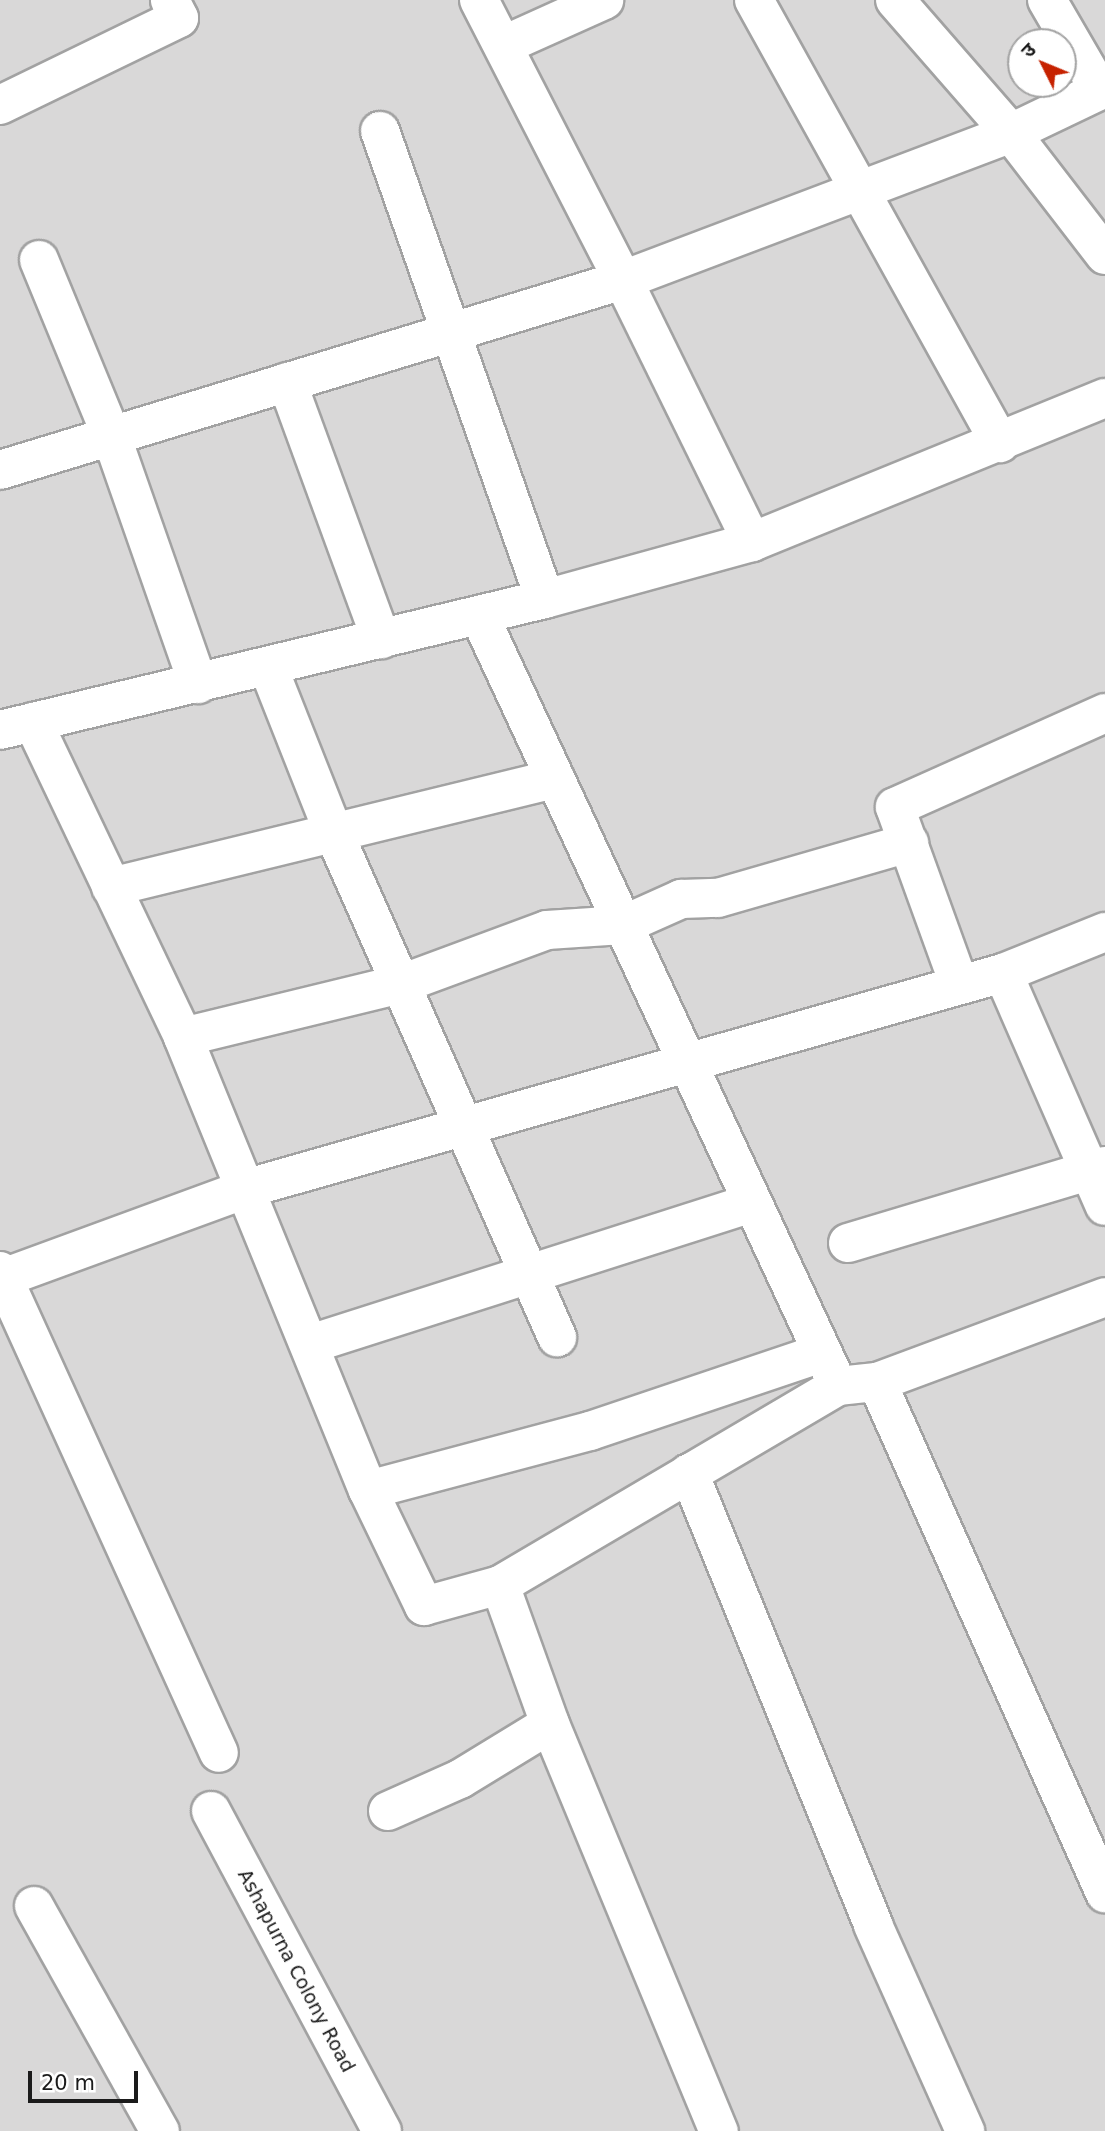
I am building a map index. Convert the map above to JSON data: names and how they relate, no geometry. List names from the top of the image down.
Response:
{
  "streets": {
    "street": ["Ashapurna Colony Road"]
  },
  "scale_bar": "20 m",
  "north": "top left"
}
